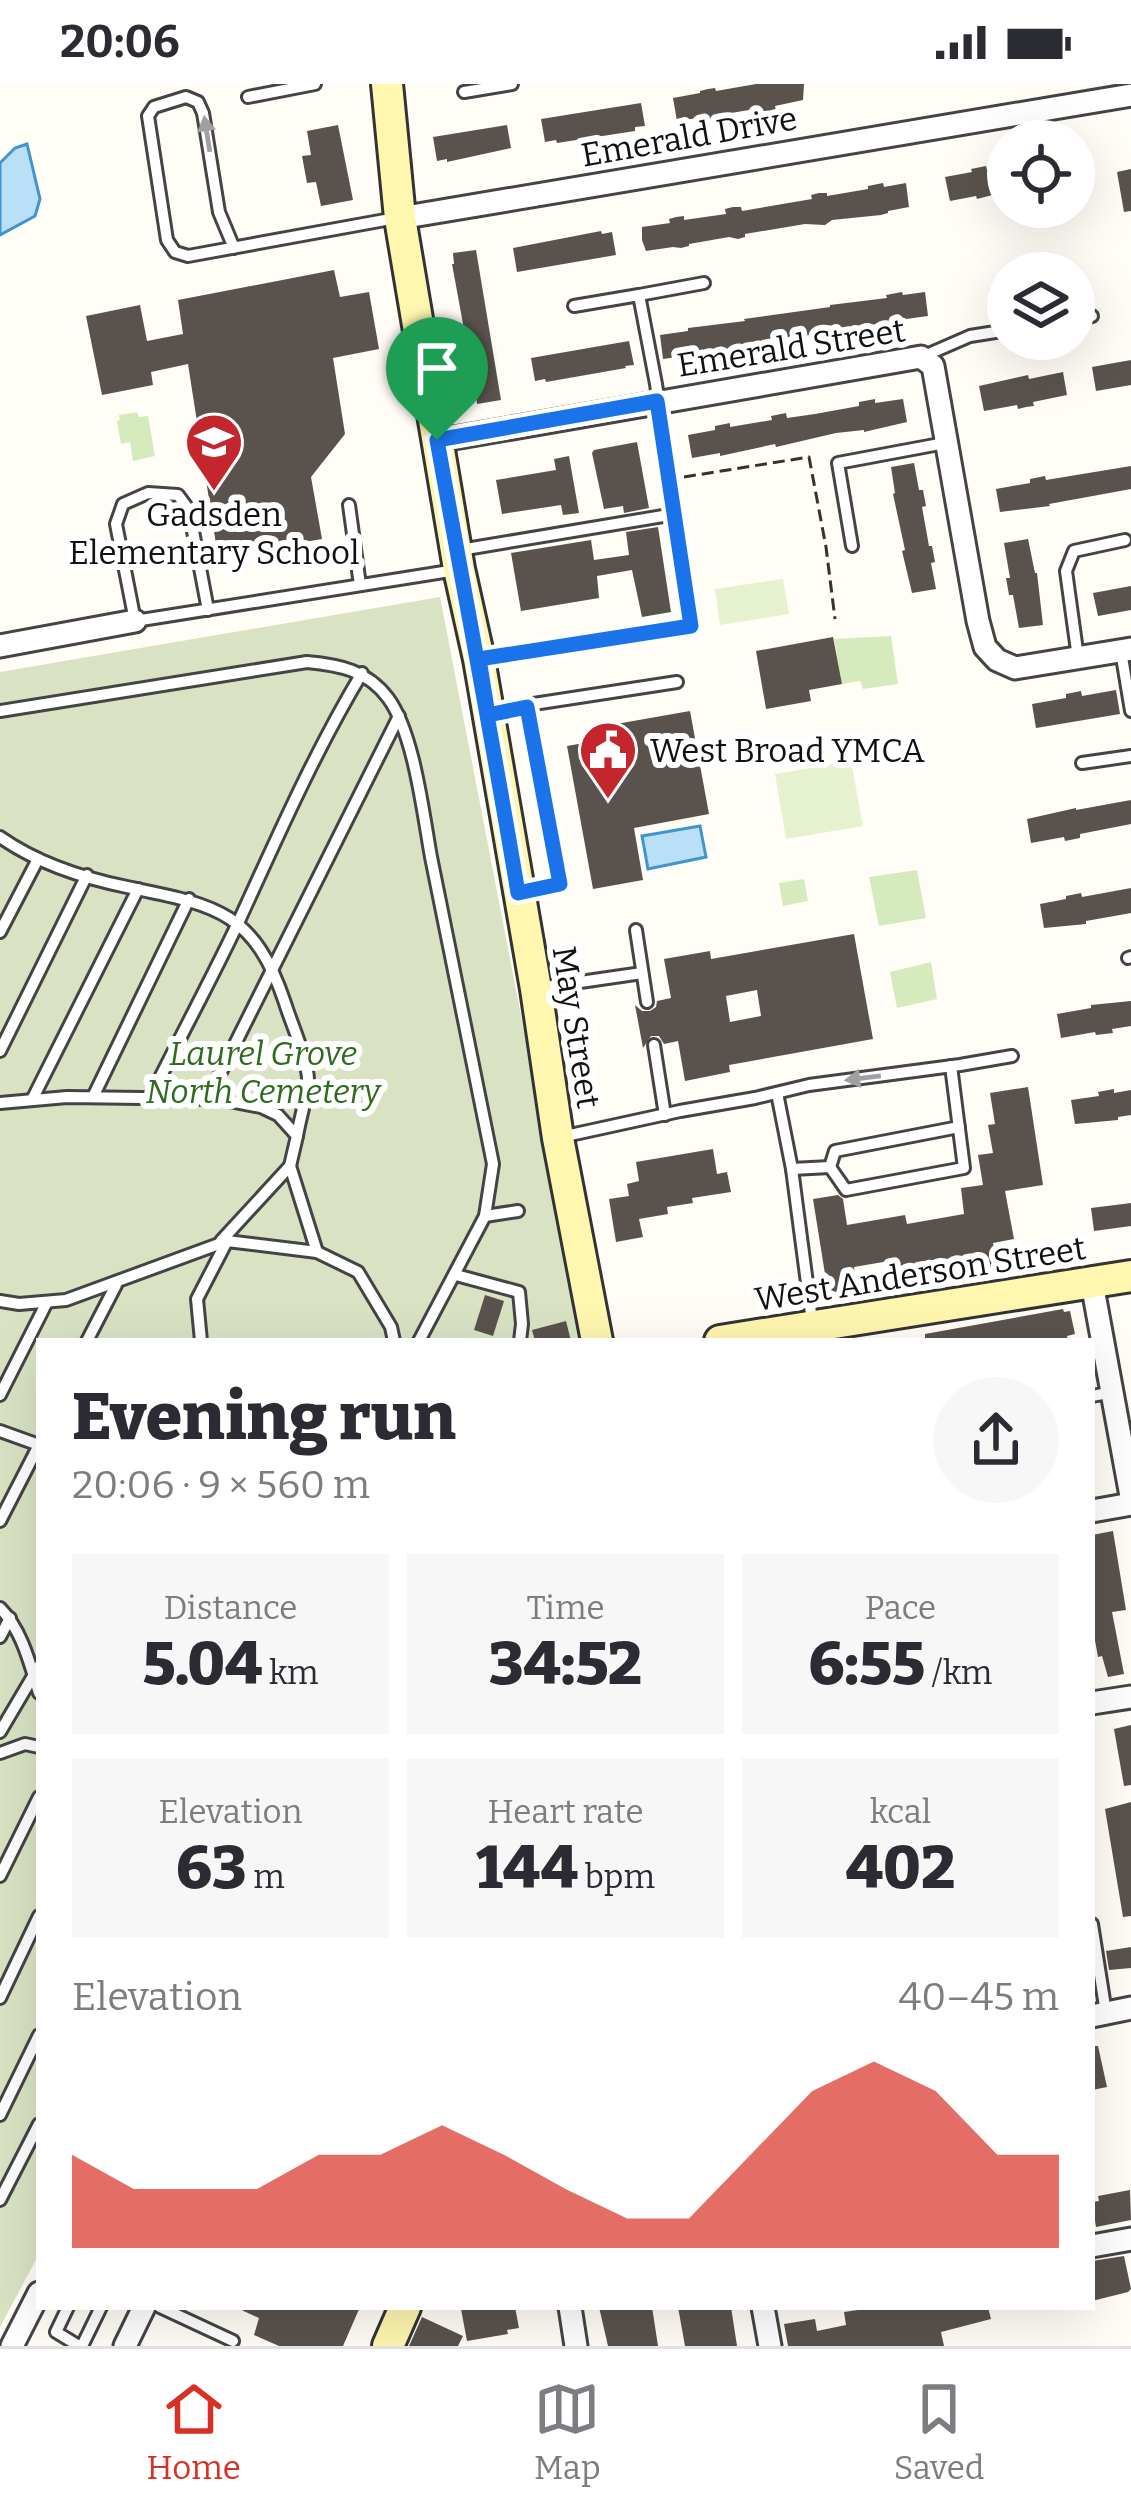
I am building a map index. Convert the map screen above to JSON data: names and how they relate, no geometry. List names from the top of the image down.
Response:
{
  "streets": {
    "street": [
      "Emerald Drive",
      "Emerald Street",
      "May Street",
      "West Anderson Street"
    ]
  },
  "crossings": [
    ["Emerald Drive", "May Street"],
    ["Emerald Street", "May Street"]
  ],
  "parks": ["Laurel Grove North Cemetery"],
  "places": {
    "school or university": ["Gadsden Elementary School"],
    "public building": ["West Broad YMCA"]
  },
  "page": {
    "status": "20:06",
    "heading": ["Evening run", "20:06 · 9 × 560 m"],
    "stats": [
      ["Distance", "5.04 km"],
      ["Time", "34:52"],
      ["Pace", "6:55 /km"],
      ["Elevation", "63 m"],
      ["Heart rate", "144 bpm"],
      ["kcal", "402"]
    ],
    "chart": ["Elevation", "40–45 m"],
    "tabs": ["Home", "Map", "Saved"]
  }
}
